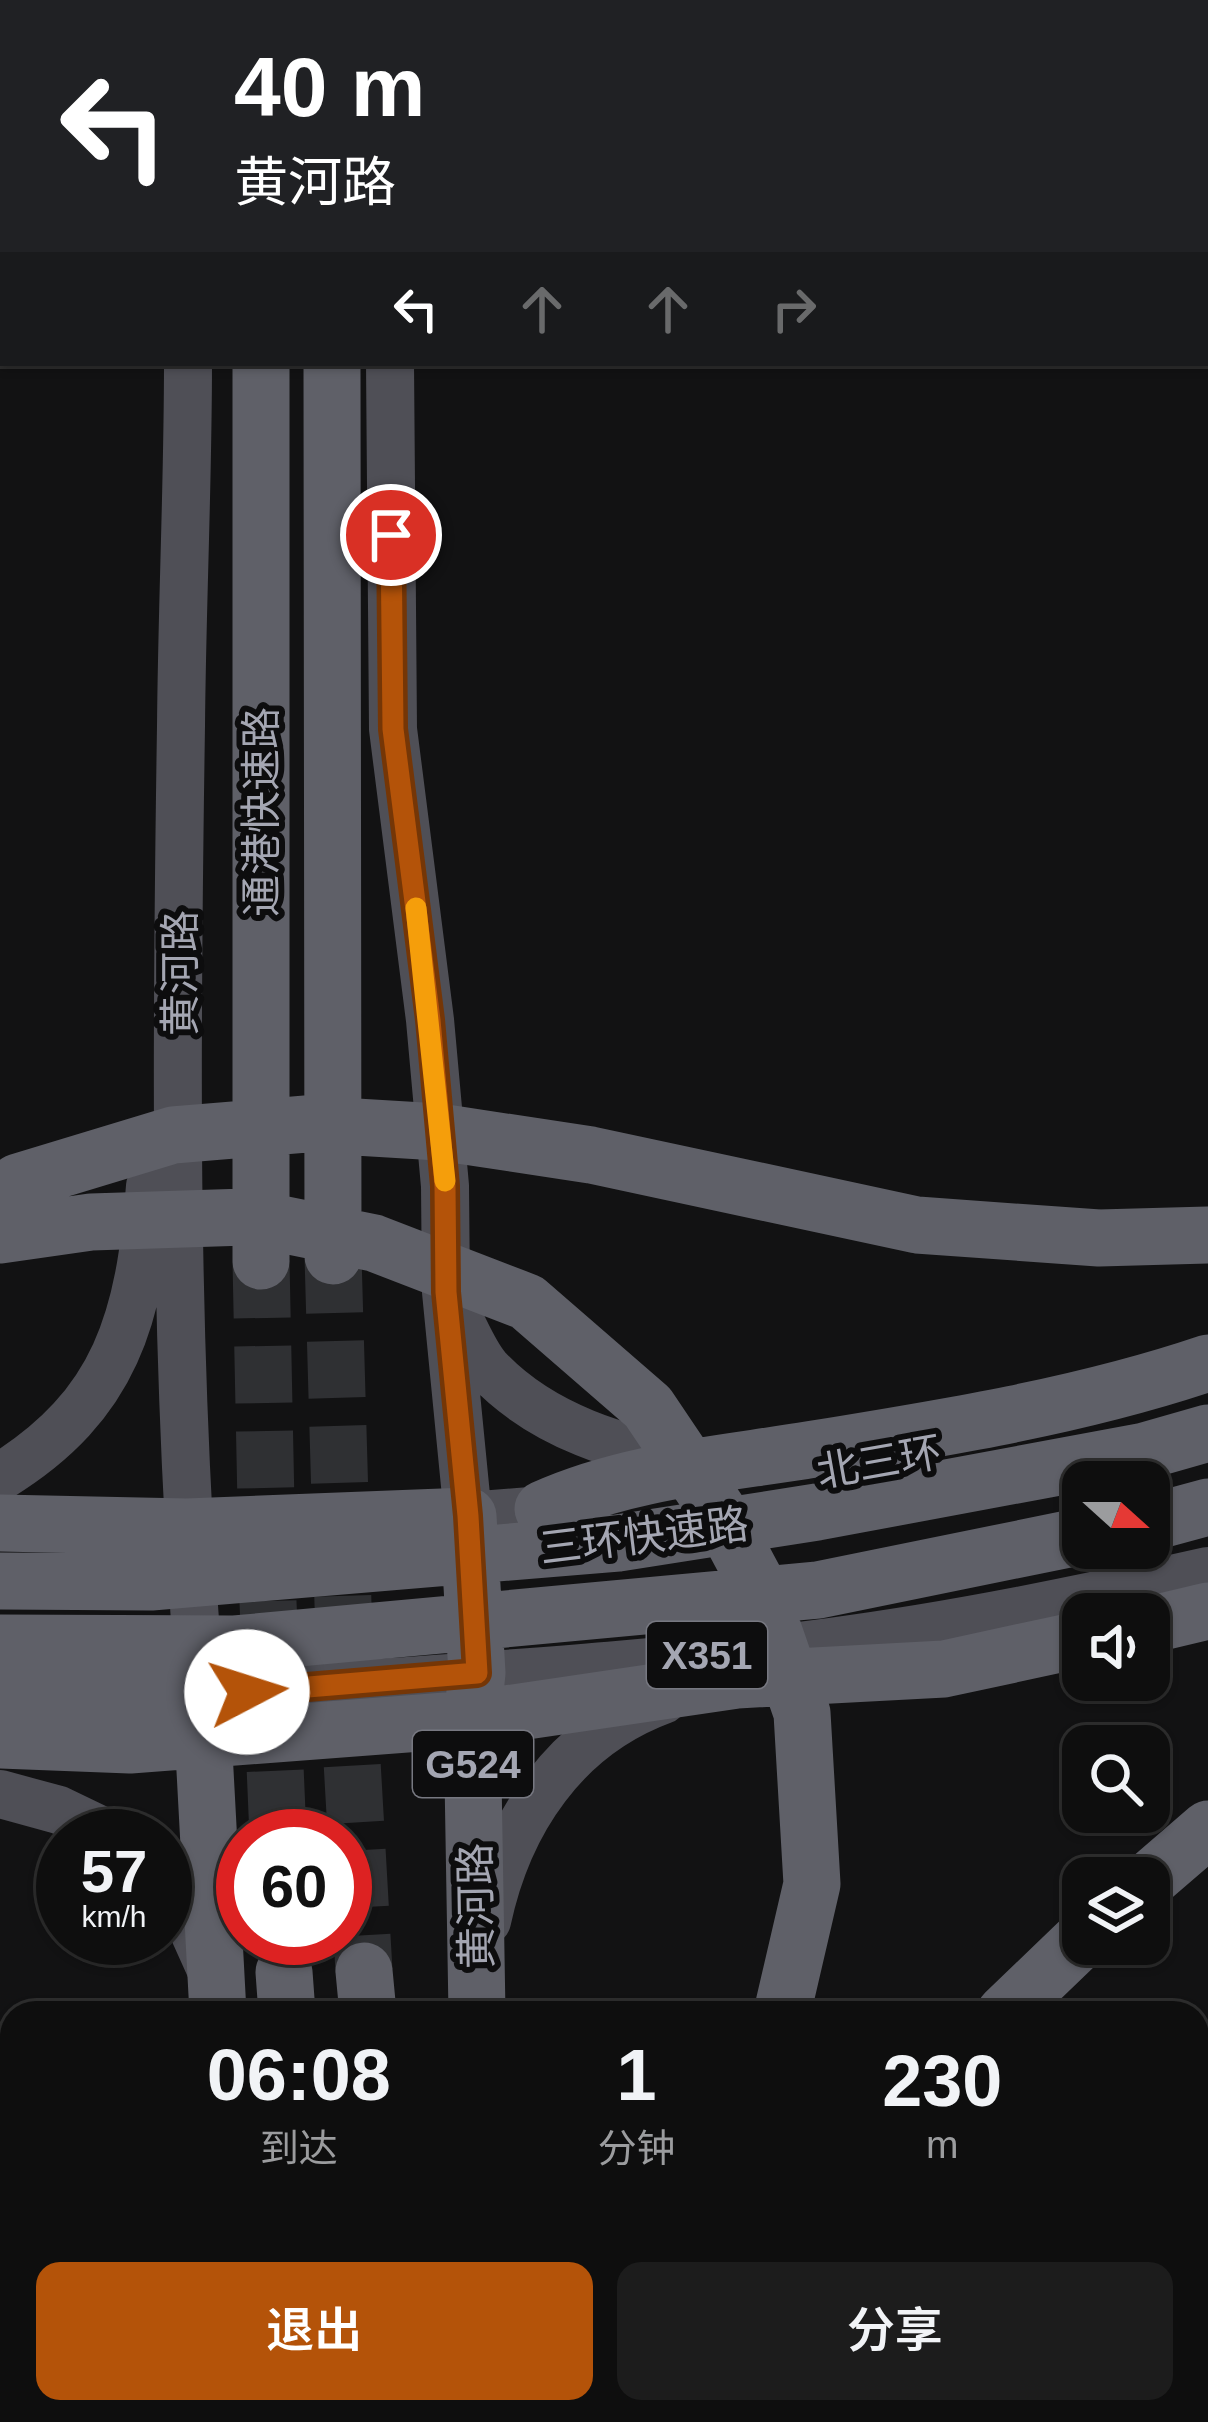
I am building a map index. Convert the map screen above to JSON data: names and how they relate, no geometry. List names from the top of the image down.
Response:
{
  "streets": {
    "highway": [
      "通港快速路",
      "黄河路",
      "北三环",
      "三环快速路",
      "G524"
    ],
    "main road": ["X351"]
  },
  "crossings": [
    ["黄河路", "北三环"],
    ["黄河路", "X351"]
  ],
  "north": "right",
  "page": {
    "turn": ["40 m", "黄河路"],
    "speed": "57 km/h",
    "limit": "60",
    "eta": [
      "06:08",
      "到达",
      "1",
      "分钟",
      "230",
      "m"
    ],
    "buttons": ["退出", "分享"]
  }
}
